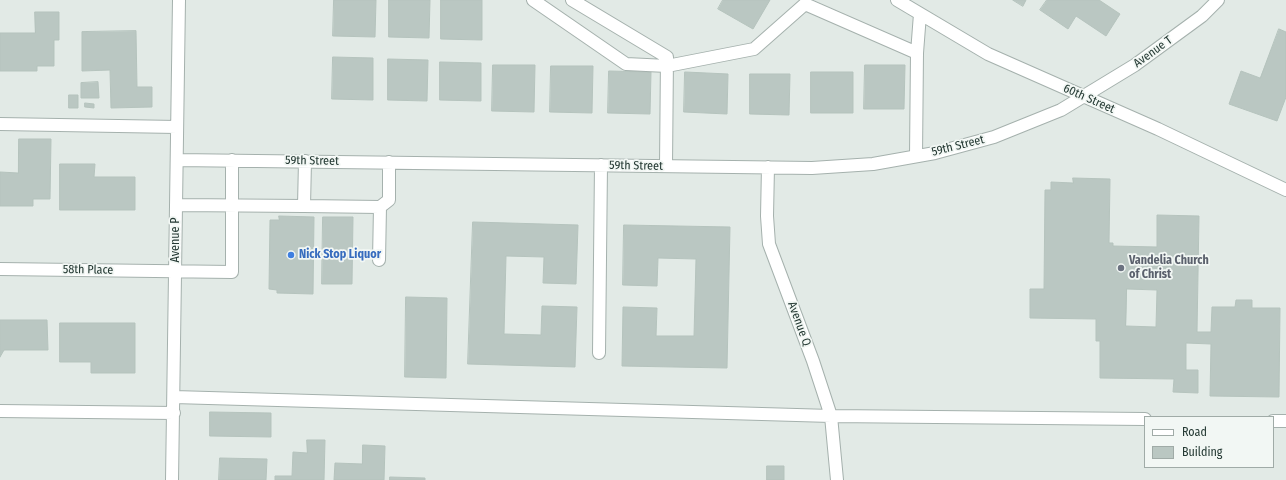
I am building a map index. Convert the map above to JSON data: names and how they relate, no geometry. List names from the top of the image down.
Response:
{
  "streets": {
    "street": [
      "Avenue T",
      "60th Street",
      "59th Street",
      "Avenue P",
      "58th Place",
      "Avenue Q"
    ]
  },
  "crossings": [
    ["Avenue T", "60th Street"],
    ["Avenue T", "59th Street"],
    ["60th Street", "59th Street"],
    ["59th Street", "Avenue P"],
    ["59th Street", "Avenue Q"],
    ["Avenue P", "58th Place"]
  ],
  "places": ["Nick Stop Liquor", "Vandelia Church of Christ"],
  "legend": ["Road", "Building"]
}
